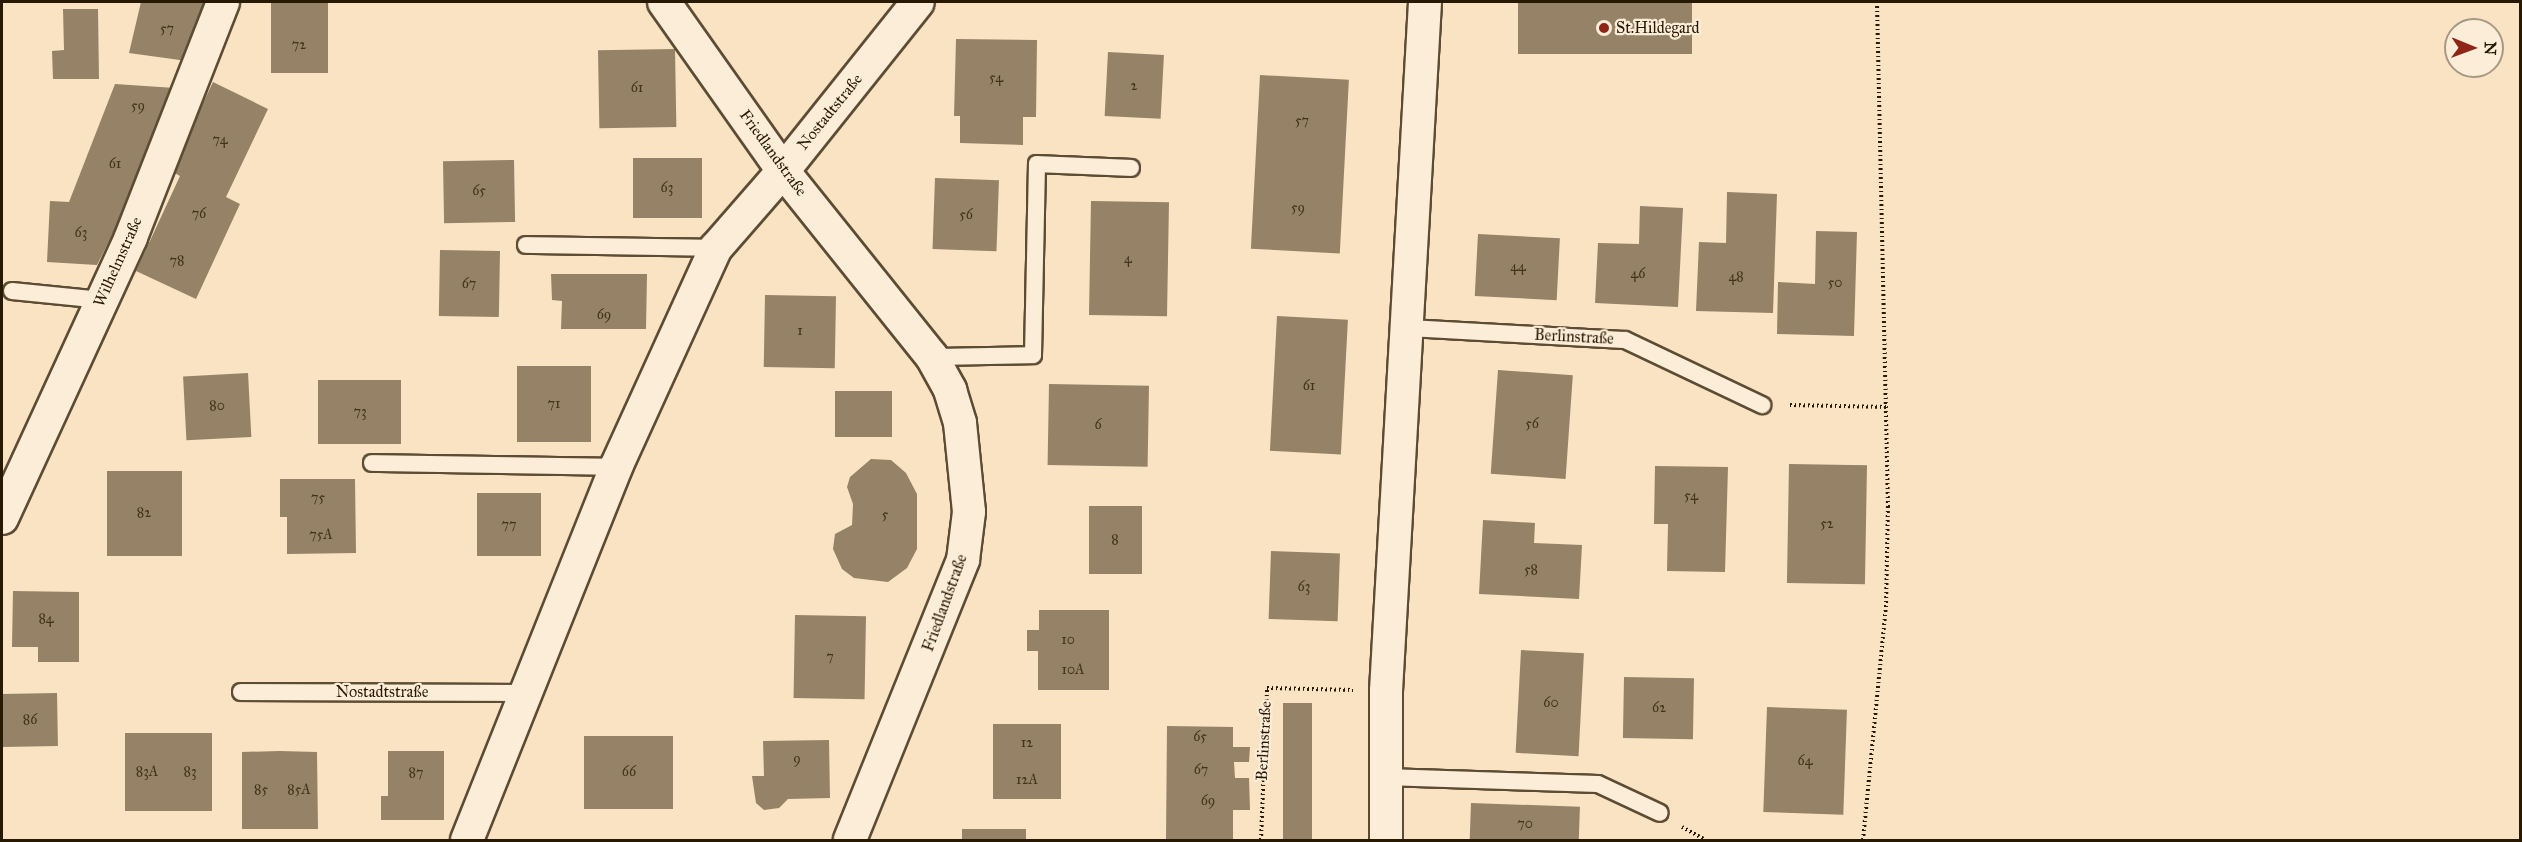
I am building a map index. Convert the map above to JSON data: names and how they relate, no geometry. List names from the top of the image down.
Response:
{
  "streets": {
    "street": ["Nostadtstraße", "Friedlandstraße", "Wilhelmstraße"],
    "lane": ["Berlinstraße"]
  },
  "crossings": [
    ["Nostadtstraße", "Friedlandstraße"]
  ],
  "places": ["St.Hildegard"],
  "house_numbers": [
    "57",
    "72",
    "54",
    "2",
    "61",
    "59",
    "57",
    "74",
    "61",
    "63",
    "65",
    "59",
    "76",
    "56",
    "63",
    "4",
    "78",
    "44",
    "46",
    "48",
    "50",
    "67",
    "69",
    "1",
    "61",
    "71",
    "80",
    "73",
    "56",
    "6",
    "54",
    "75",
    "82",
    "5",
    "52",
    "77",
    "75A",
    "8",
    "58",
    "63",
    "84",
    "10",
    "7",
    "10A",
    "60",
    "62",
    "86",
    "65",
    "12",
    "9",
    "64",
    "67",
    "83A",
    "83",
    "66",
    "87",
    "12A",
    "85",
    "85A",
    "69",
    "70"
  ],
  "north": "right"
}
